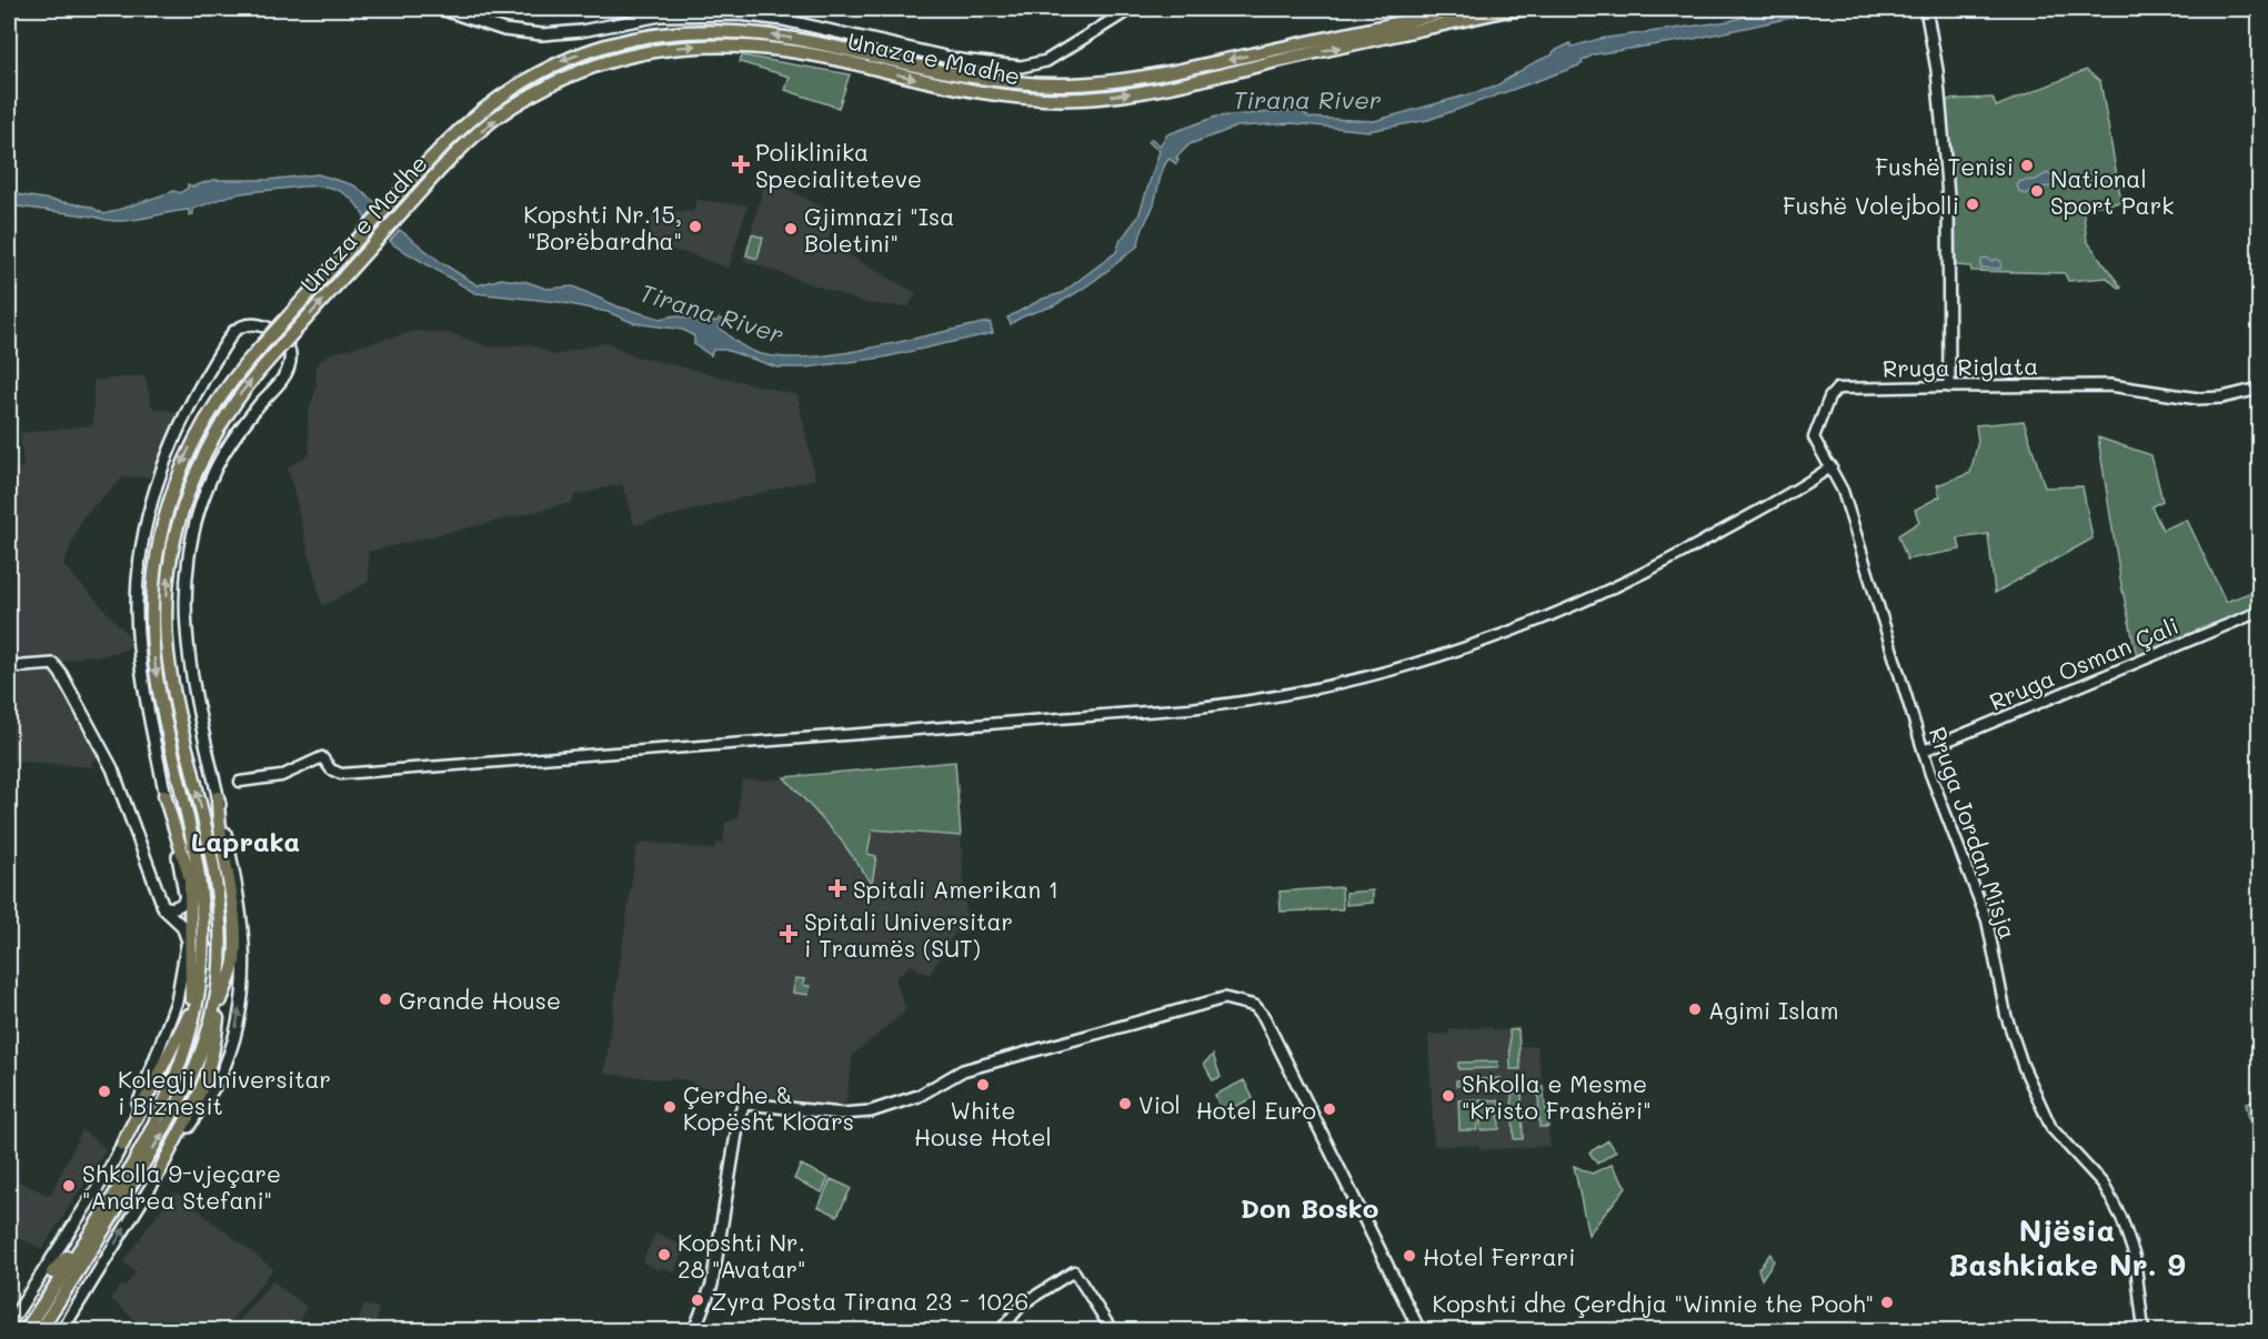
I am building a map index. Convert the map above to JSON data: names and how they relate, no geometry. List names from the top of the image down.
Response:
{
  "streets": {
    "highway": ["Unaza e Madhe"],
    "main road": ["Rruga Riglata"],
    "street": ["Rruga Osman Çali", "Rruga Jordan Misja"]
  },
  "crossings": [
    ["Rruga Riglata", "Rruga Jordan Misja"],
    ["Rruga Osman Çali", "Rruga Jordan Misja"]
  ],
  "districts": ["Lapraka", "Don Bosko", "Njësia Bashkiake Nr. 9"],
  "water": ["Tirana River"],
  "places": {
    "health": ["Poliklinika Specialiteteve", "Spitali Amerikan 1", "Spitali Universitar i Traumës (SUT)"],
    "other": [
      "Fushë Tenisi",
      "National Sport Park",
      "Fushë Volejbolli",
      "Kopshti Nr.15, \"Borëbardha\"",
      "Gjimnazi \"Isa Boletini\"",
      "Grande House",
      "Agimi Islam",
      "White House Hotel",
      "Kolegji Universitar i Biznesit",
      "Shkolla e Mesme \"Kristo Frashëri\"",
      "Viol",
      "Çerdhe & Kopësht Kloars",
      "Hotel Euro",
      "Shkolla 9-vjeçare \"Andrea Stefani\"",
      "Kopshti Nr. 28 \"Avatar\"",
      "Hotel Ferrari",
      "Zyra Posta Tirana 23 - 1026",
      "Kopshti dhe Çerdhja \"Winnie the Pooh\""
    ]
  }
}
